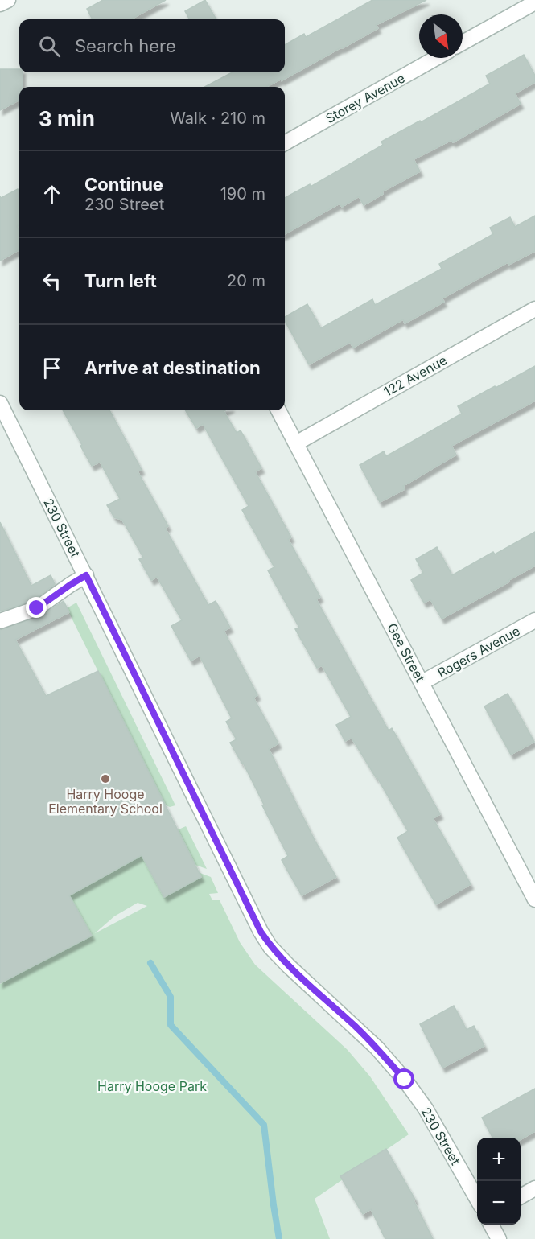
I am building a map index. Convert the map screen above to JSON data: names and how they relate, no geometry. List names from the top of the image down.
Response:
{
  "streets": {
    "street": [
      "Storey Avenue",
      "122 Avenue",
      "230 Street",
      "Rogers Avenue",
      "Gee Street"
    ]
  },
  "crossings": [
    ["122 Avenue", "Gee Street"],
    ["Rogers Avenue", "Gee Street"]
  ],
  "parks": ["Harry Hooge Park"],
  "places": ["Harry Hooge Elementary School"],
  "north": "bottom right",
  "page": {
    "search": "Search here",
    "heading": ["3 min", "Walk · 210 m"],
    "list": [
      ["Continue", "230 Street", "190 m"],
      ["Turn left", "20 m"],
      "Arrive at destination"
    ],
    "map_buttons": ["+", "−"]
  }
}
